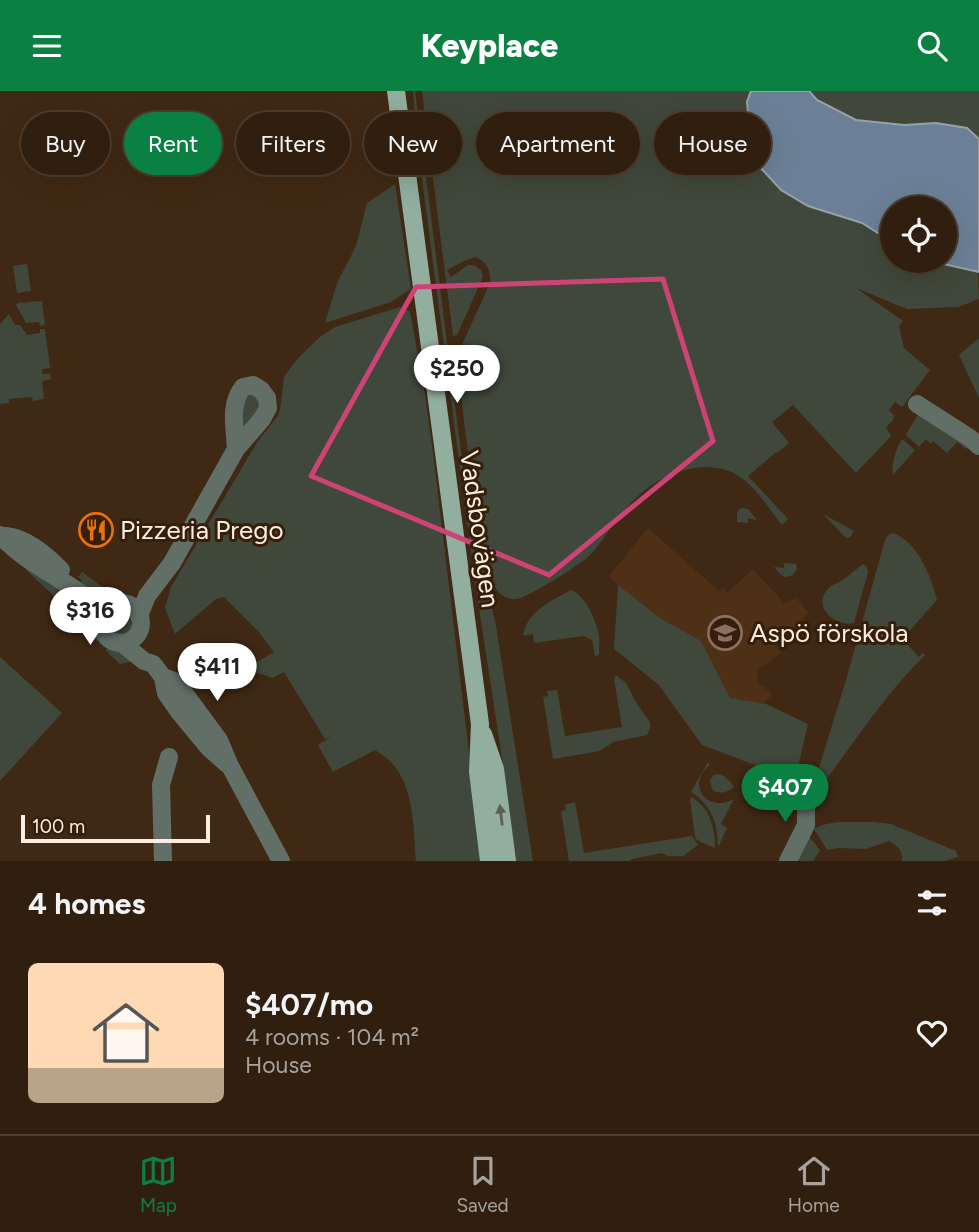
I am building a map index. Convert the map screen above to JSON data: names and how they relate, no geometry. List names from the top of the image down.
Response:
{
  "streets": {
    "main road": ["Vadsbovägen"]
  },
  "places": {
    "restaurant": ["Pizzeria Prego"],
    "school or university": ["Aspö förskola"]
  },
  "scale_bar": "100 m",
  "page": {
    "header": "Keyplace",
    "chip": [
      "Buy",
      "Rent",
      "Filters",
      "New",
      "Apartment",
      "House"
    ],
    "price": [
      "$250",
      "$316",
      "$411",
      "$407"
    ],
    "scale": "100 m",
    "heading": "4 homes",
    "list": [
      {
        "name": "$407/mo",
        "note": "4 rooms · 104 m² · House"
      }
    ],
    "tabs": ["Map", "Saved", "Home"]
  }
}
